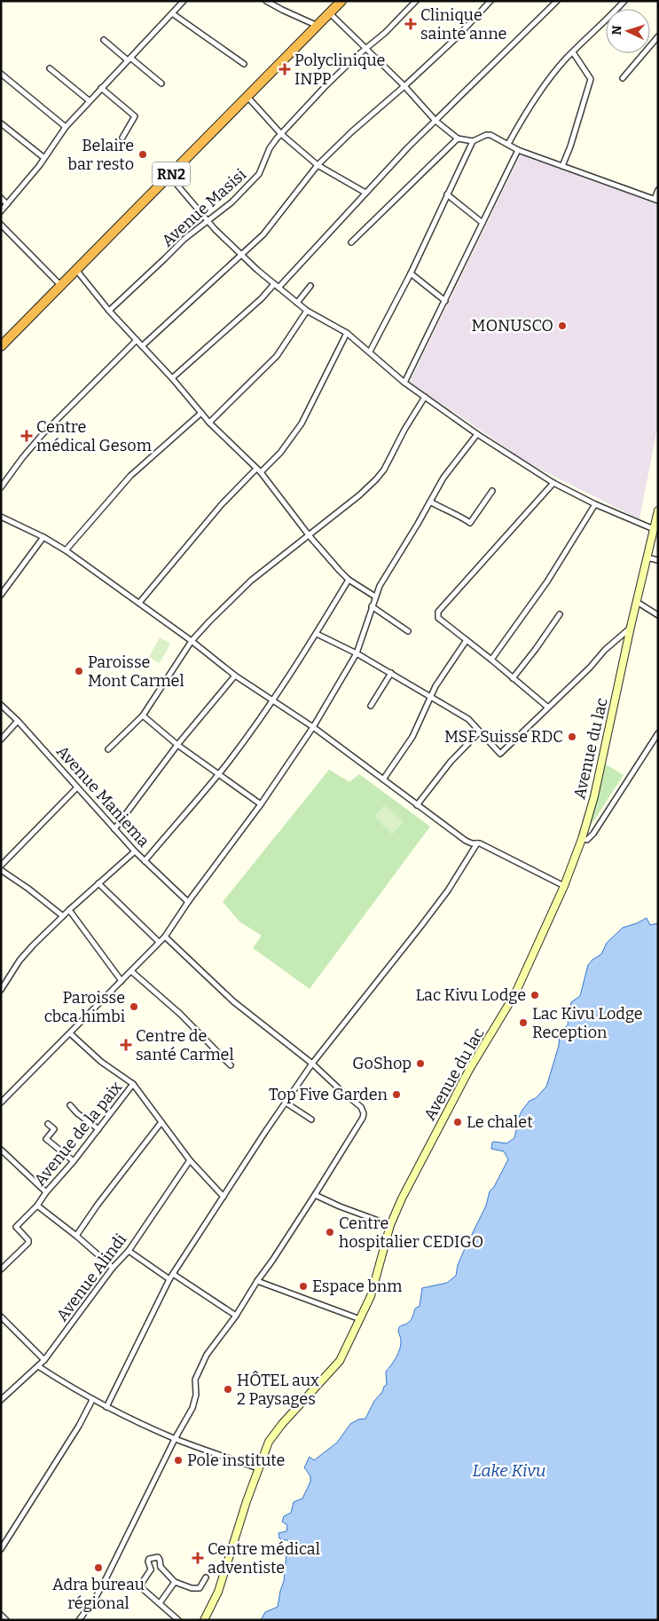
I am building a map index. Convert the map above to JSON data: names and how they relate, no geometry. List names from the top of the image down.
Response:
{
  "streets": {
    "highway": ["RN2"],
    "main road": ["Avenue du lac"],
    "street": [
      "Avenue Masisi",
      "Avenue Maniema",
      "Avenue de la paix",
      "Avenue Alindi"
    ]
  },
  "crossings": [
    ["Avenue de la paix", "Avenue Alindi"]
  ],
  "water": ["Lake Kivu"],
  "places": {
    "health": [
      "Clinique sainte anne",
      "Polyclinique INPP",
      "Centre médical Gesom",
      "Centre de santé Carmel",
      "Centre médical adventiste"
    ],
    "other": [
      "Belaire bar resto",
      "MONUSCO",
      "Paroisse Mont Carmel",
      "MSF Suisse RDC",
      "Lac Kivu Lodge",
      "Paroisse cbca himbi",
      "Lac Kivu Lodge Reception",
      "GoShop",
      "Top Five Garden",
      "Le chalet",
      "Centre hospitalier CEDIGO",
      "Espace bnm",
      "HÔTEL aux 2 Paysages",
      "Pole institute",
      "Adra bureau régional"
    ]
  },
  "north": "left"
}
